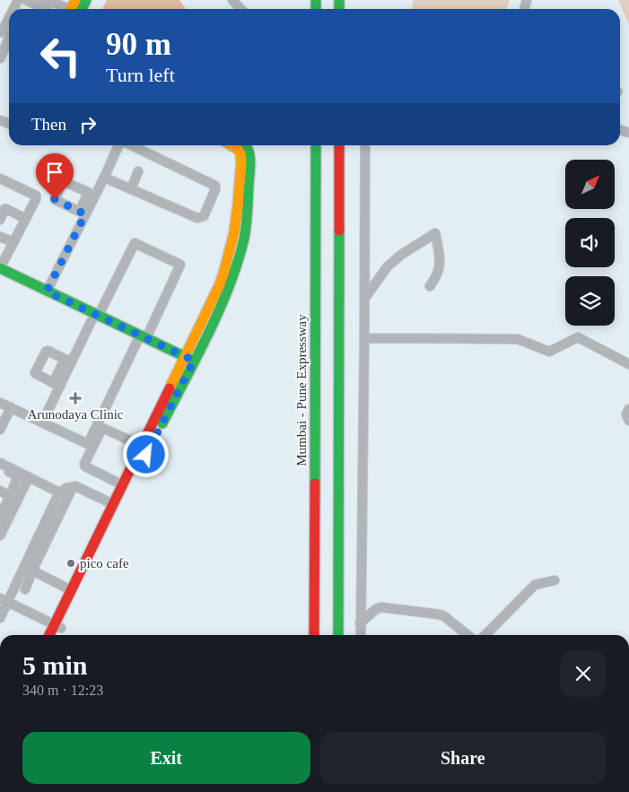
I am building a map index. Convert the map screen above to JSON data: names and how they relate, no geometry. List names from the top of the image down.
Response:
{
  "streets": {
    "main road": ["Mumbai - Pune Expressway"]
  },
  "places": {
    "health": ["Arunodaya Clinic"],
    "other": ["pico cafe"]
  },
  "north": "top right",
  "page": {
    "turn": ["90 m", "Turn left"],
    "then": "Then",
    "heading": ["5 min", "340 m · 12:23"],
    "buttons": ["Exit", "Share"]
  }
}
